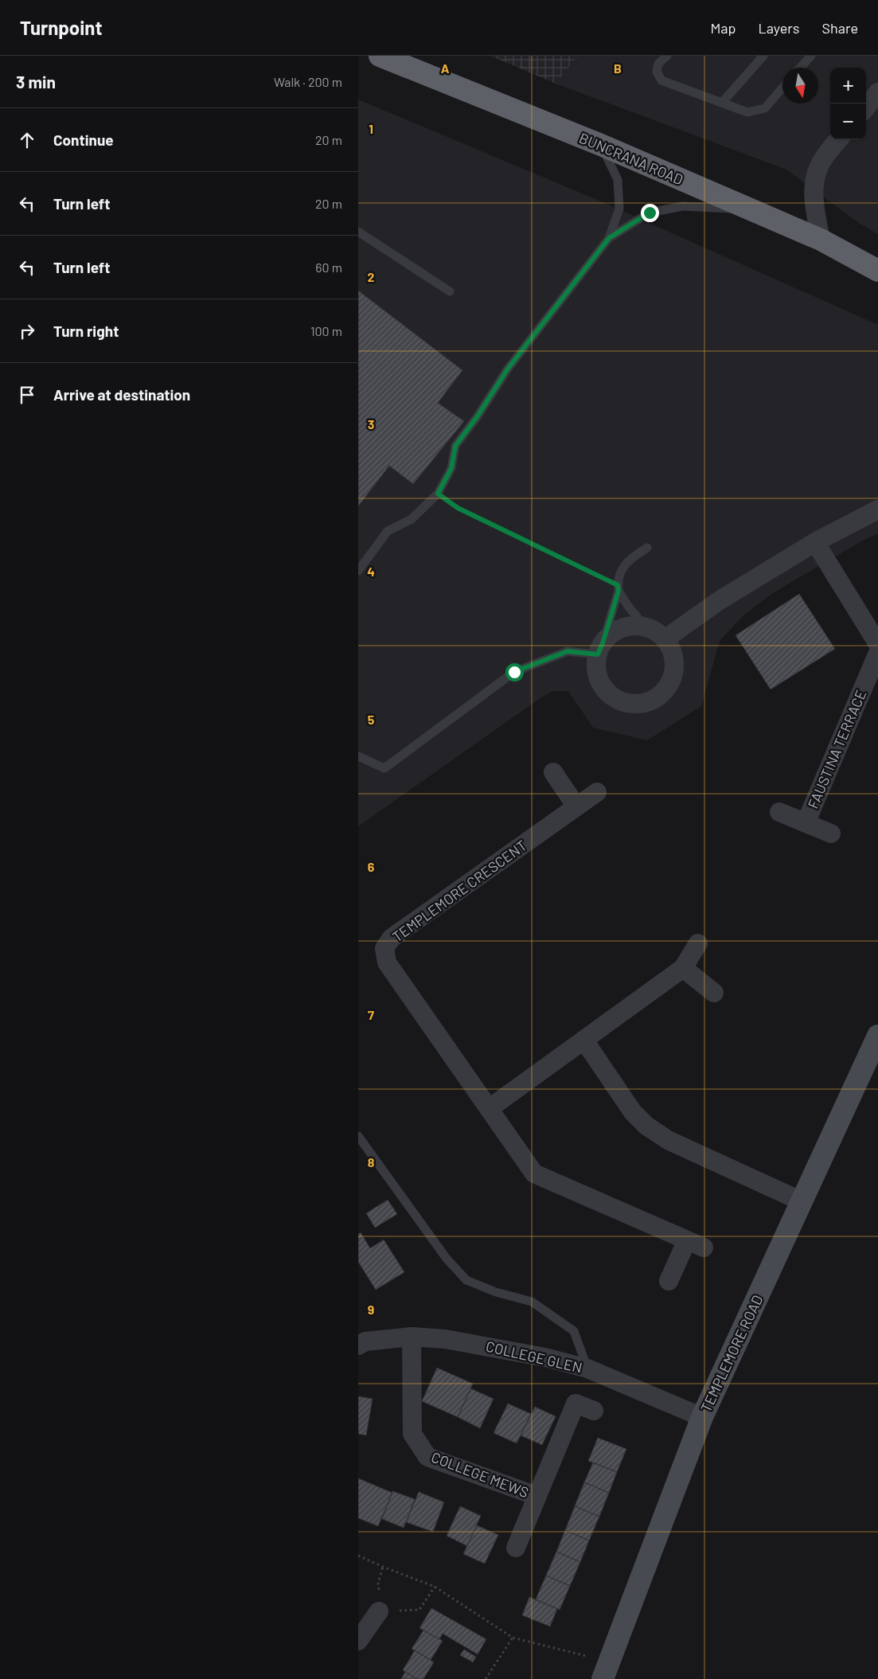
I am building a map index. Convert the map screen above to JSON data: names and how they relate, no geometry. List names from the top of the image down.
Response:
{
  "streets": {
    "highway": ["BUNCRANA ROAD"],
    "main road": ["TEMPLEMORE ROAD"],
    "street": [
      "FAUSTINA TERRACE",
      "TEMPLEMORE CRESCENT",
      "COLLEGE GLEN",
      "COLLEGE MEWS"
    ]
  },
  "crossings": [
    ["TEMPLEMORE ROAD", "COLLEGE GLEN"],
    ["COLLEGE GLEN", "COLLEGE MEWS"]
  ],
  "north": "bottom",
  "page": {
    "header": "Turnpoint",
    "nav": ["Map", "Layers", "Share"],
    "heading": ["3 min", "Walk · 200 m"],
    "map_buttons": ["+", "−"],
    "list": [
      ["Continue", "20 m"],
      ["Turn left", "20 m"],
      ["Turn left", "60 m"],
      ["Turn right", "100 m"],
      "Arrive at destination"
    ]
  },
  "grid": {
    "columns": ["A", "B"],
    "rows": [
      "1",
      "2",
      "3",
      "4",
      "5",
      "6",
      "7",
      "8",
      "9"
    ]
  }
}
